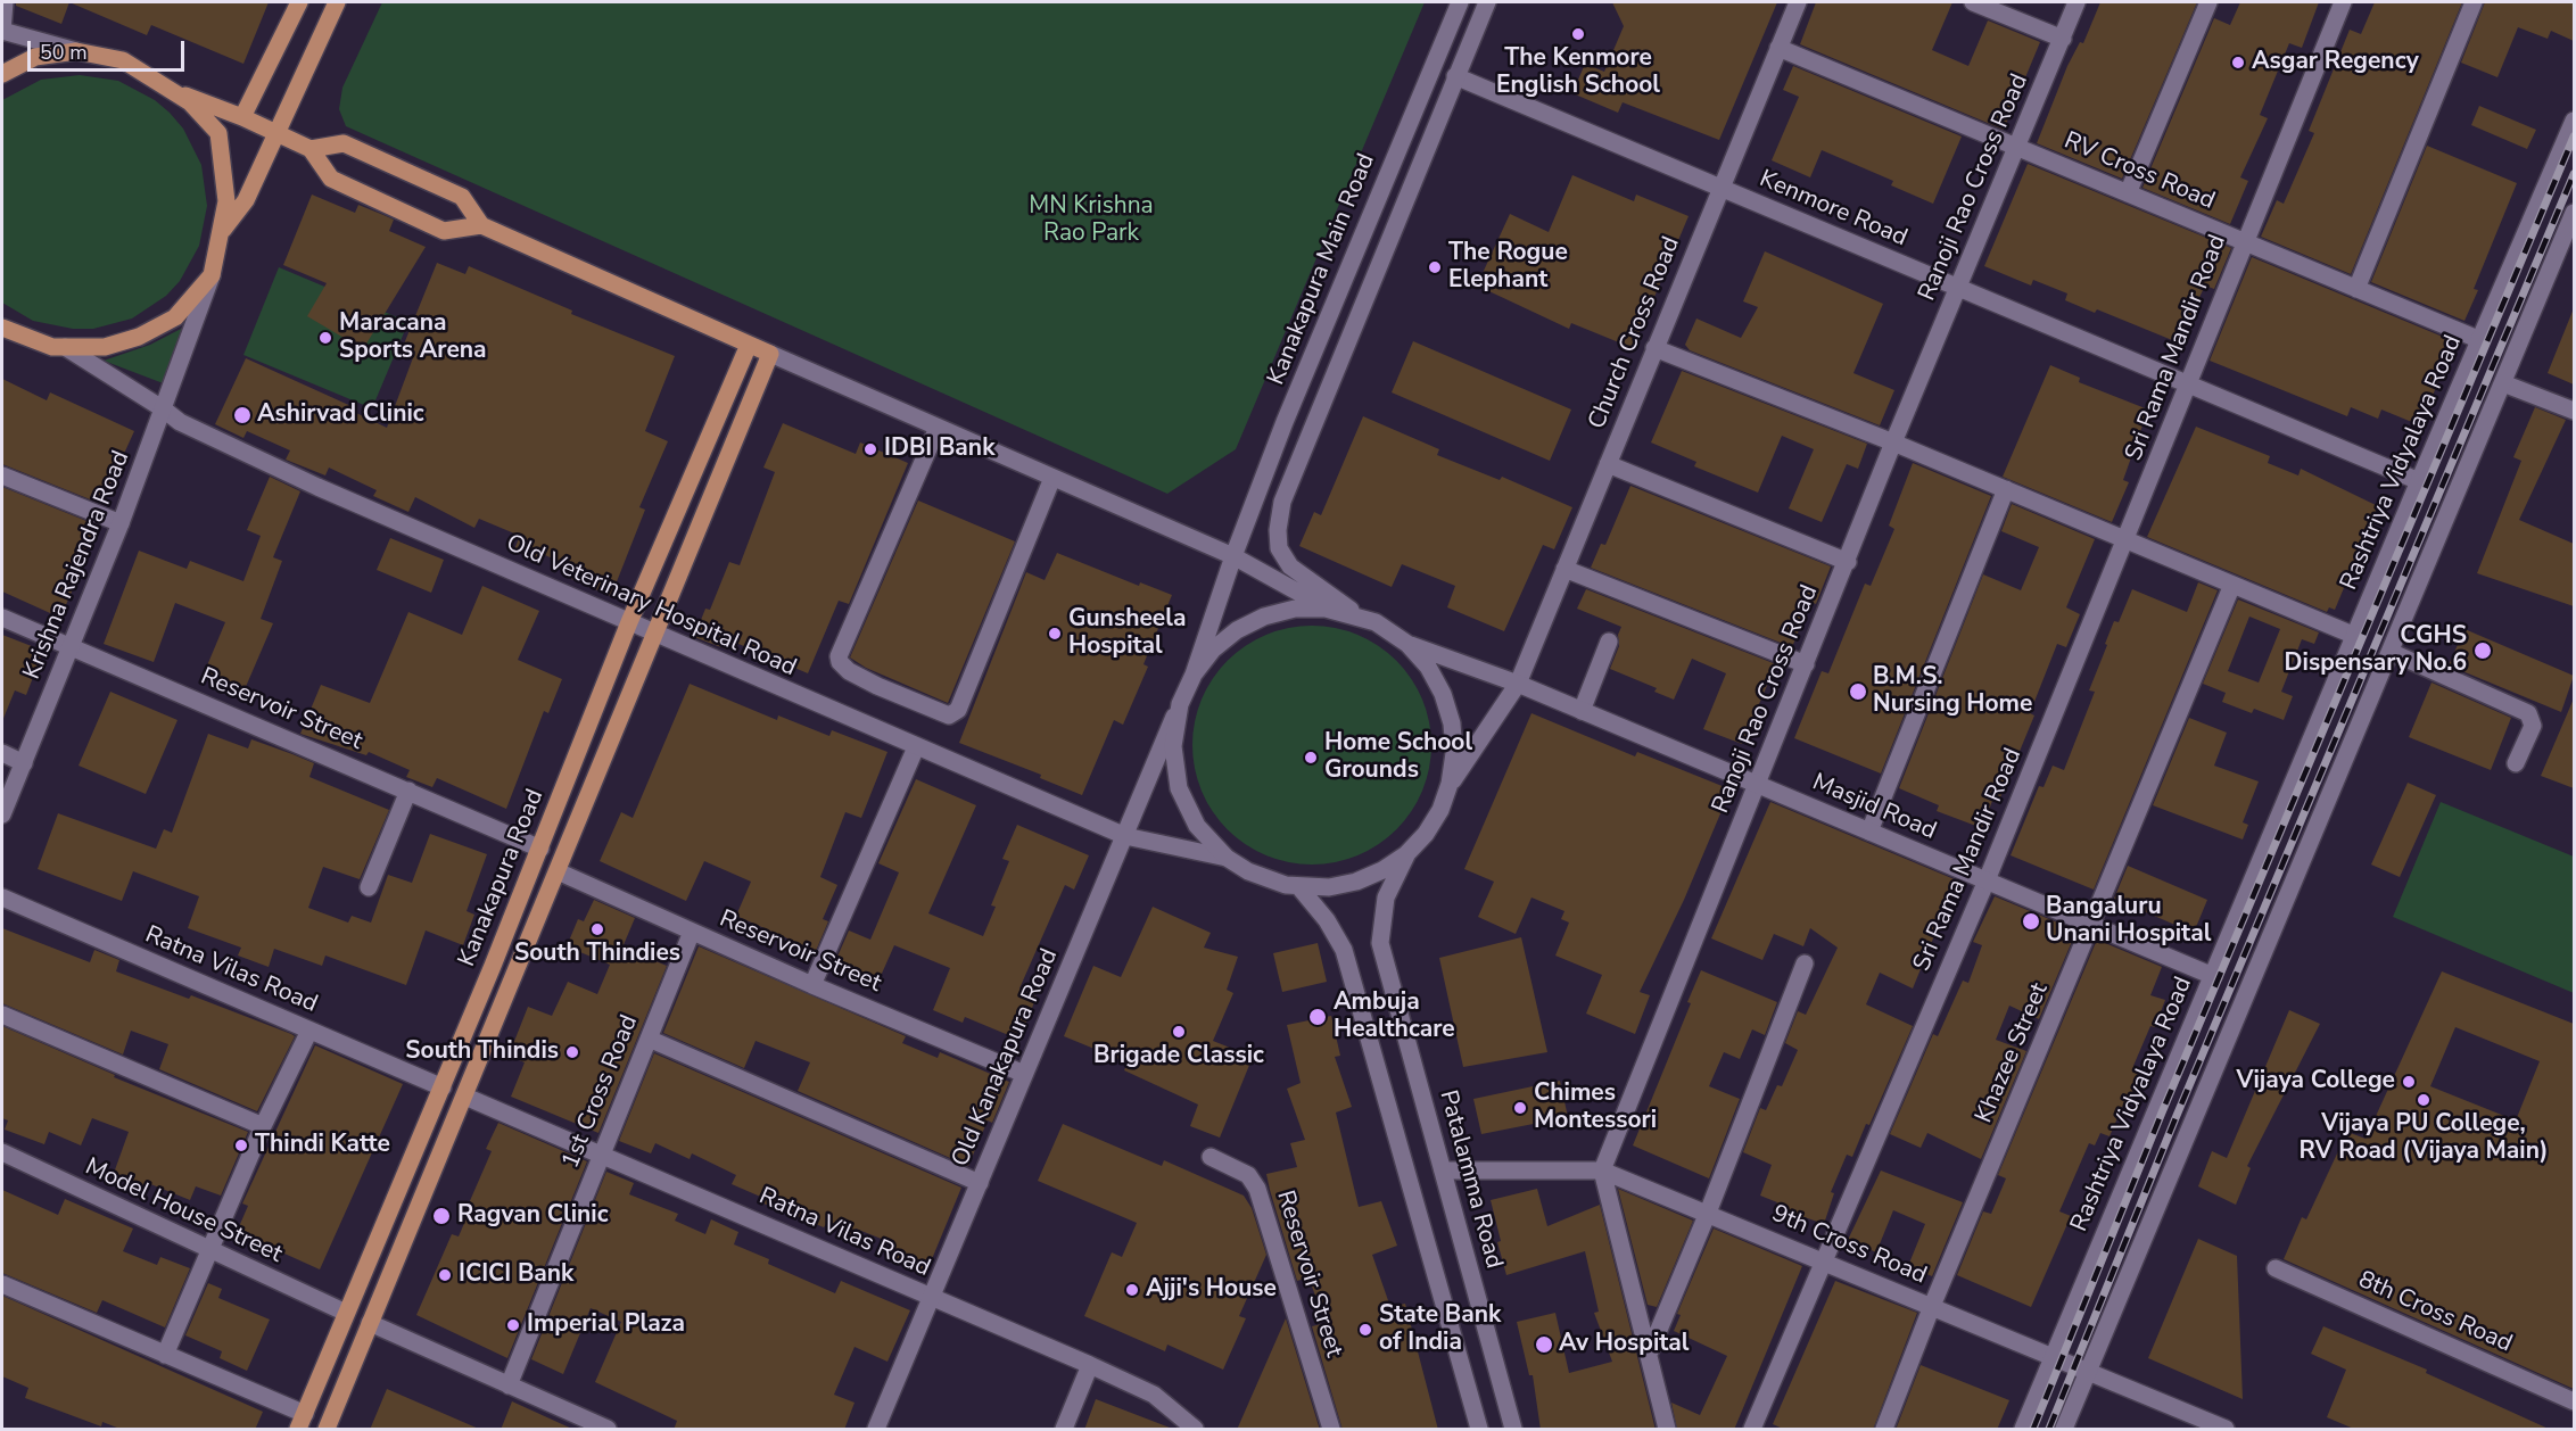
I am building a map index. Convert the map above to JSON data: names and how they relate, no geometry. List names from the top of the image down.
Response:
{
  "streets": {
    "main road": ["Kanakapura Road"],
    "street": [
      "RV Cross Road",
      "Ranoji Rao Cross Road",
      "Kenmore Road",
      "Kanakapura Main Road",
      "Church Cross Road",
      "Sri Rama Mandir Road",
      "Rashtriya Vidyalaya Road",
      "Krishna Rajendra Road",
      "Old Veterinary Hospital Road",
      "Reservoir Street",
      "Masjid Road",
      "Ratna Vilas Road",
      "Khazee Street",
      "Old Kanakapura Road",
      "1st Cross Road",
      "Patalamma Road",
      "Model House Street",
      "9th Cross Road",
      "8th Cross Road"
    ]
  },
  "crossings": [
    ["RV Cross Road", "Ranoji Rao Cross Road"],
    ["RV Cross Road", "Church Cross Road"],
    ["RV Cross Road", "Sri Rama Mandir Road"],
    ["RV Cross Road", "Rashtriya Vidyalaya Road"],
    ["Ranoji Rao Cross Road", "Kenmore Road"],
    ["Ranoji Rao Cross Road", "Masjid Road"],
    ["Ranoji Rao Cross Road", "9th Cross Road"],
    ["Kenmore Road", "Church Cross Road"],
    ["Kenmore Road", "Sri Rama Mandir Road"],
    ["Kenmore Road", "Rashtriya Vidyalaya Road"],
    ["Church Cross Road", "Masjid Road"],
    ["Sri Rama Mandir Road", "Masjid Road"],
    ["Sri Rama Mandir Road", "9th Cross Road"],
    ["Rashtriya Vidyalaya Road", "Masjid Road"],
    ["Rashtriya Vidyalaya Road", "9th Cross Road"],
    ["Krishna Rajendra Road", "Old Veterinary Hospital Road"],
    ["Krishna Rajendra Road", "Reservoir Street"],
    ["Old Veterinary Hospital Road", "Kanakapura Road"],
    ["Old Veterinary Hospital Road", "Old Kanakapura Road"],
    ["Reservoir Street", "Kanakapura Road"],
    ["Reservoir Street", "Old Kanakapura Road"],
    ["Reservoir Street", "1st Cross Road"],
    ["Masjid Road", "Khazee Street"],
    ["Kanakapura Road", "Ratna Vilas Road"],
    ["Kanakapura Road", "Model House Street"],
    ["Ratna Vilas Road", "Old Kanakapura Road"],
    ["Ratna Vilas Road", "1st Cross Road"],
    ["Khazee Street", "9th Cross Road"],
    ["Patalamma Road", "9th Cross Road"]
  ],
  "parks": ["MN Krishna Rao Park"],
  "places": [
    "The Kenmore English School",
    "Asgar Regency",
    "The Rogue Elephant",
    "Maracana Sports Arena",
    "Ashirvad Clinic",
    "IDBI Bank",
    "Gunsheela Hospital",
    "CGHS Dispensary No.6",
    "B.M.S. Nursing Home",
    "Home School Grounds",
    "Bangaluru Unani Hospital",
    "South Thindies",
    "Ambuja Healthcare",
    "Brigade Classic",
    "South Thindis",
    "Vijaya College",
    "Vijaya PU College, RV Road (Vijaya Main)",
    "Chimes Montessori",
    "Thindi Katte",
    "Ragvan Clinic",
    "ICICI Bank",
    "Ajji's House",
    "Imperial Plaza",
    "State Bank of India",
    "Av Hospital"
  ],
  "scale_bar": "50 m"
}
